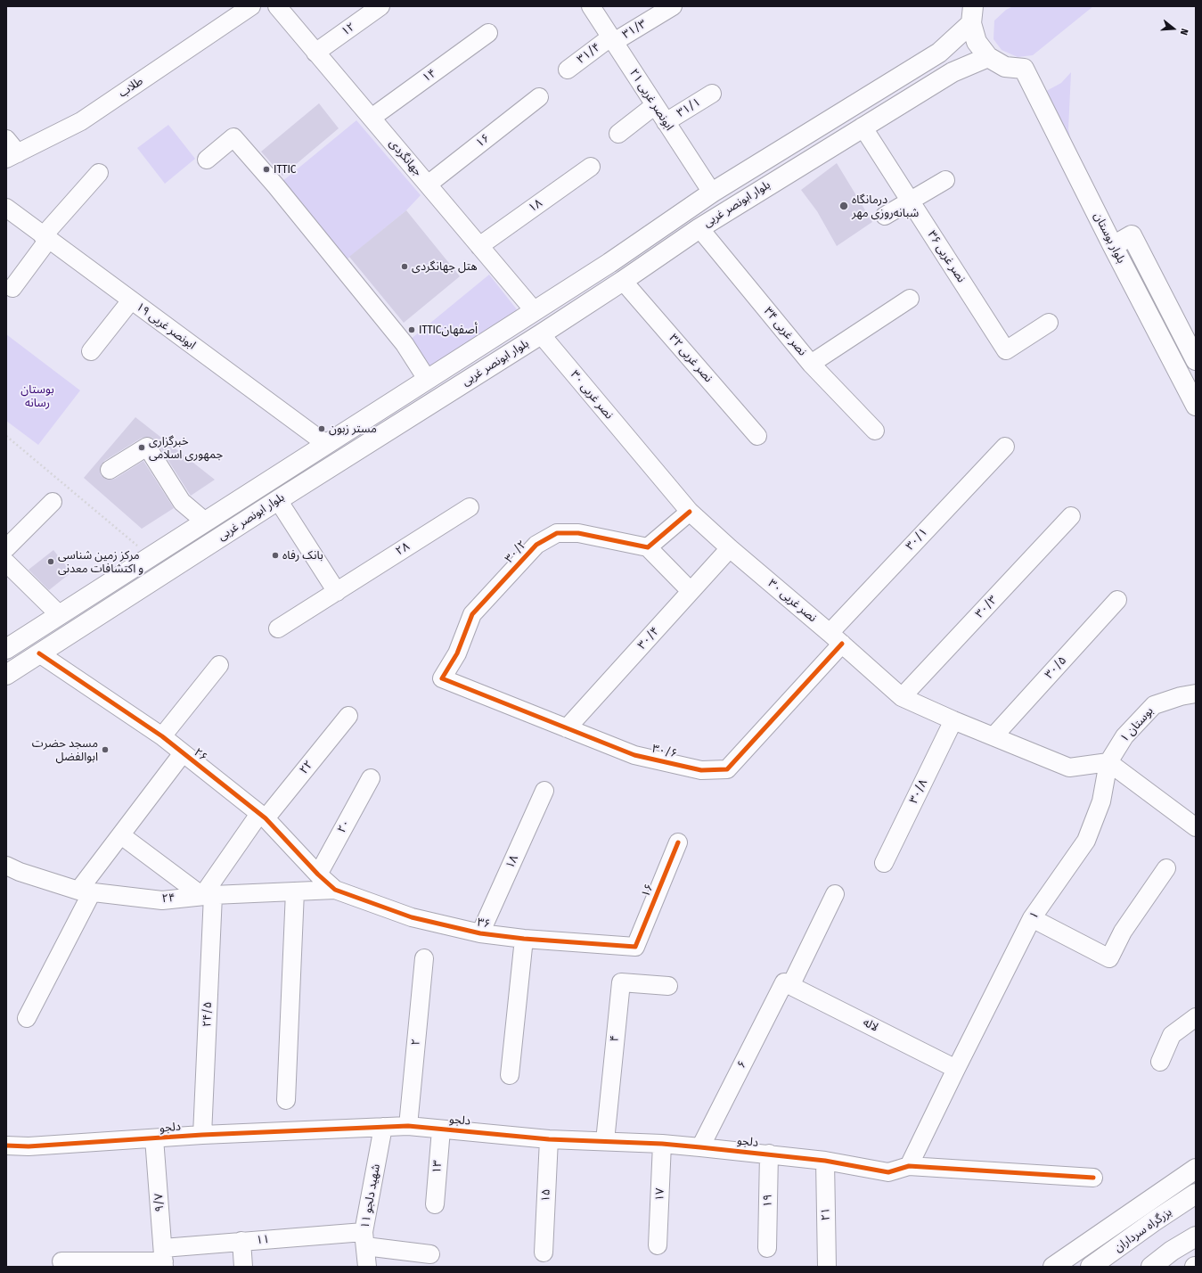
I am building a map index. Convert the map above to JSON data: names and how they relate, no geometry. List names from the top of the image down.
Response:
{
  "streets": {
    "main road": ["بلوار ابونصر غربی", "بلوار بوستان", "بزرگراه سرداران"],
    "street": [
      "۱۲",
      "۳۱/۳",
      "۳۱/۴",
      "۱۴",
      "طلاب",
      "ابونصر غربی ۲۱",
      "۳۱/۱",
      "۱۶",
      "جهانگردی",
      "۱۸",
      "نصر غربی ۳۶",
      "ابونصر غربی ۱۹",
      "نصر غربی ۳۴",
      "نصر غربی ۳۲",
      "نصر غربی ۳۰",
      "۳۰/۱",
      "۲۸",
      "۳۰/۲",
      "۳۰/۳",
      "۳۰/۴",
      "۳۰/۵",
      "بوستان ۱",
      "۳۰/۶",
      "۲۶",
      "۲۲",
      "۳۰/۸",
      "۲۰",
      "۲۴",
      "۱",
      "۳۶",
      "۲۴/۵",
      "لاله",
      "۴",
      "۲",
      "۶",
      "دلجو",
      "۱۳",
      "۱۷",
      "۱۵",
      "شهید دلجو ۱۱",
      "۱۹",
      "۹/۷",
      "۲۱",
      "۱۱"
    ]
  },
  "crossings": [
    ["۱۲", "جهانگردی"],
    ["۳۱/۳", "۳۱/۴"],
    ["۳۱/۳", "ابونصر غربی ۲۱"],
    ["۳۱/۴", "ابونصر غربی ۲۱"],
    ["۱۴", "جهانگردی"],
    ["ابونصر غربی ۲۱", "۳۱/۱"],
    ["ابونصر غربی ۲۱", "بلوار ابونصر غربی"],
    ["۱۶", "جهانگردی"],
    ["۱۶", "۳۶"],
    ["جهانگردی", "بلوار ابونصر غربی"],
    ["جهانگردی", "۱۸"],
    ["بلوار ابونصر غربی", "بلوار بوستان"],
    ["بلوار ابونصر غربی", "نصر غربی ۳۶"],
    ["بلوار ابونصر غربی", "ابونصر غربی ۱۹"],
    ["بلوار ابونصر غربی", "نصر غربی ۳۴"],
    ["بلوار ابونصر غربی", "نصر غربی ۳۲"],
    ["بلوار ابونصر غربی", "نصر غربی ۳۰"],
    ["بلوار ابونصر غربی", "۲۶"],
    ["۱۸", "۳۶"],
    ["نصر غربی ۳۰", "۳۰/۱"],
    ["نصر غربی ۳۰", "۳۰/۳"],
    ["نصر غربی ۳۰", "۳۰/۴"],
    ["نصر غربی ۳۰", "۳۰/۵"],
    ["نصر غربی ۳۰", "بوستان ۱"],
    ["نصر غربی ۳۰", "۳۰/۶"],
    ["نصر غربی ۳۰", "۳۰/۸"],
    ["نصر غربی ۳۰", "۱"],
    ["۳۰/۱", "۳۰/۶"],
    ["۳۰/۲", "۳۰/۶"],
    ["۳۰/۴", "۳۰/۶"],
    ["بوستان ۱", "۱"],
    ["۲۶", "۲۲"],
    ["۲۶", "۲۰"],
    ["۲۶", "۲۴"],
    ["۲۶", "۳۶"],
    ["۲۲", "۲۴"],
    ["۲۲", "۲۴/۵"],
    ["۲۴", "۳۶"],
    ["۲۴", "۲۴/۵"],
    ["۱", "لاله"],
    ["۱", "دلجو"],
    ["۲۴/۵", "دلجو"],
    ["لاله", "۶"],
    ["۴", "دلجو"],
    ["۲", "دلجو"],
    ["۶", "دلجو"],
    ["دلجو", "۱۳"],
    ["دلجو", "۱۷"],
    ["دلجو", "۱۵"],
    ["دلجو", "شهید دلجو ۱۱"],
    ["دلجو", "۱۹"],
    ["دلجو", "۹/۷"],
    ["دلجو", "۲۱"],
    ["شهید دلجو ۱۱", "۱۱"],
    ["۹/۷", "۱۱"]
  ],
  "parks": ["بوستان رسانه"],
  "places": [
    "ITTIC",
    "درمانگاه شبانه‌روزی مهر",
    "هتل جهانگردی",
    "ITTICأصفهان",
    "مستر زبون",
    "خبرگزاری جمهوری اسلامی",
    "بانک رفاه",
    "مرکز زمین شناسی و اکتشافات معدنی",
    "مسجد حضرت ابوالفضل"
  ],
  "north": "right"
}
